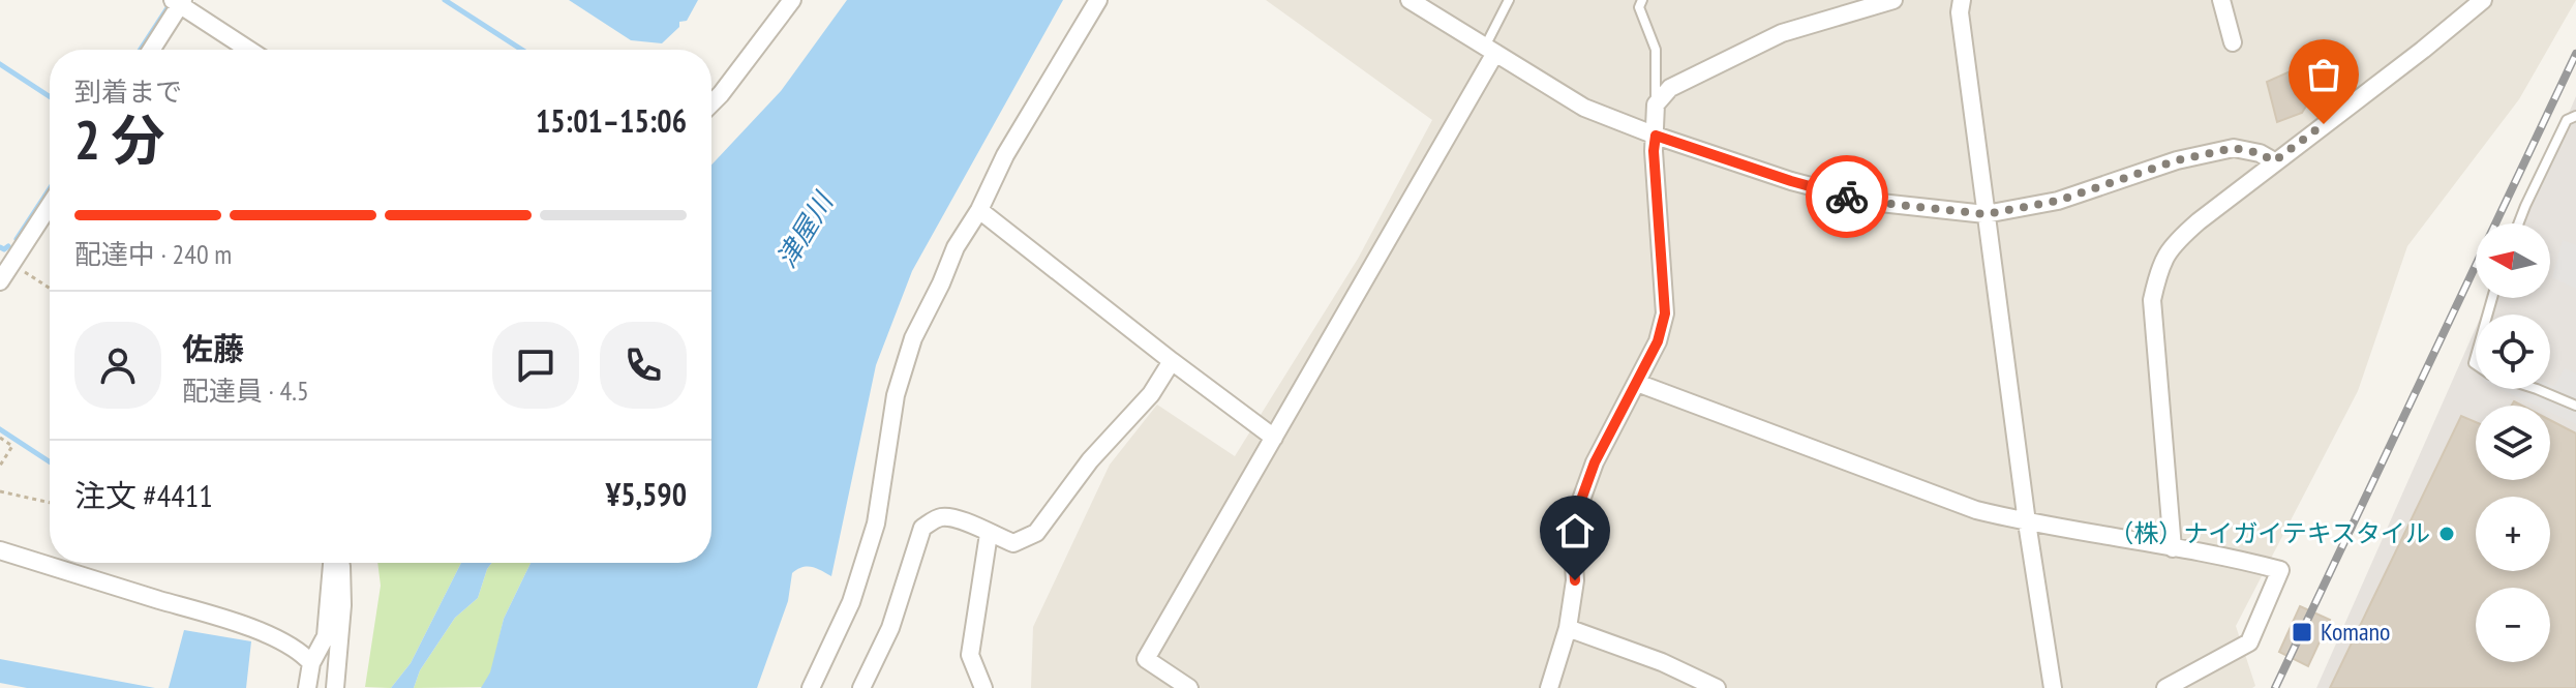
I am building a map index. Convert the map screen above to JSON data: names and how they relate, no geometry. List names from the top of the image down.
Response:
{
  "water": ["津屋川"],
  "places": {
    "other": ["（株）ナイガイテキスタイル"],
    "transit": ["Komano"]
  },
  "north": "left",
  "page": {
    "heading": ["2 分", "到着まで", "15:01–15:06"],
    "panel": [
      "佐藤",
      "配達員 · 4.5",
      "注文 #4411",
      "¥5,590"
    ],
    "bar": "配達中 · 240 m",
    "map_buttons": ["+", "−"]
  }
}
